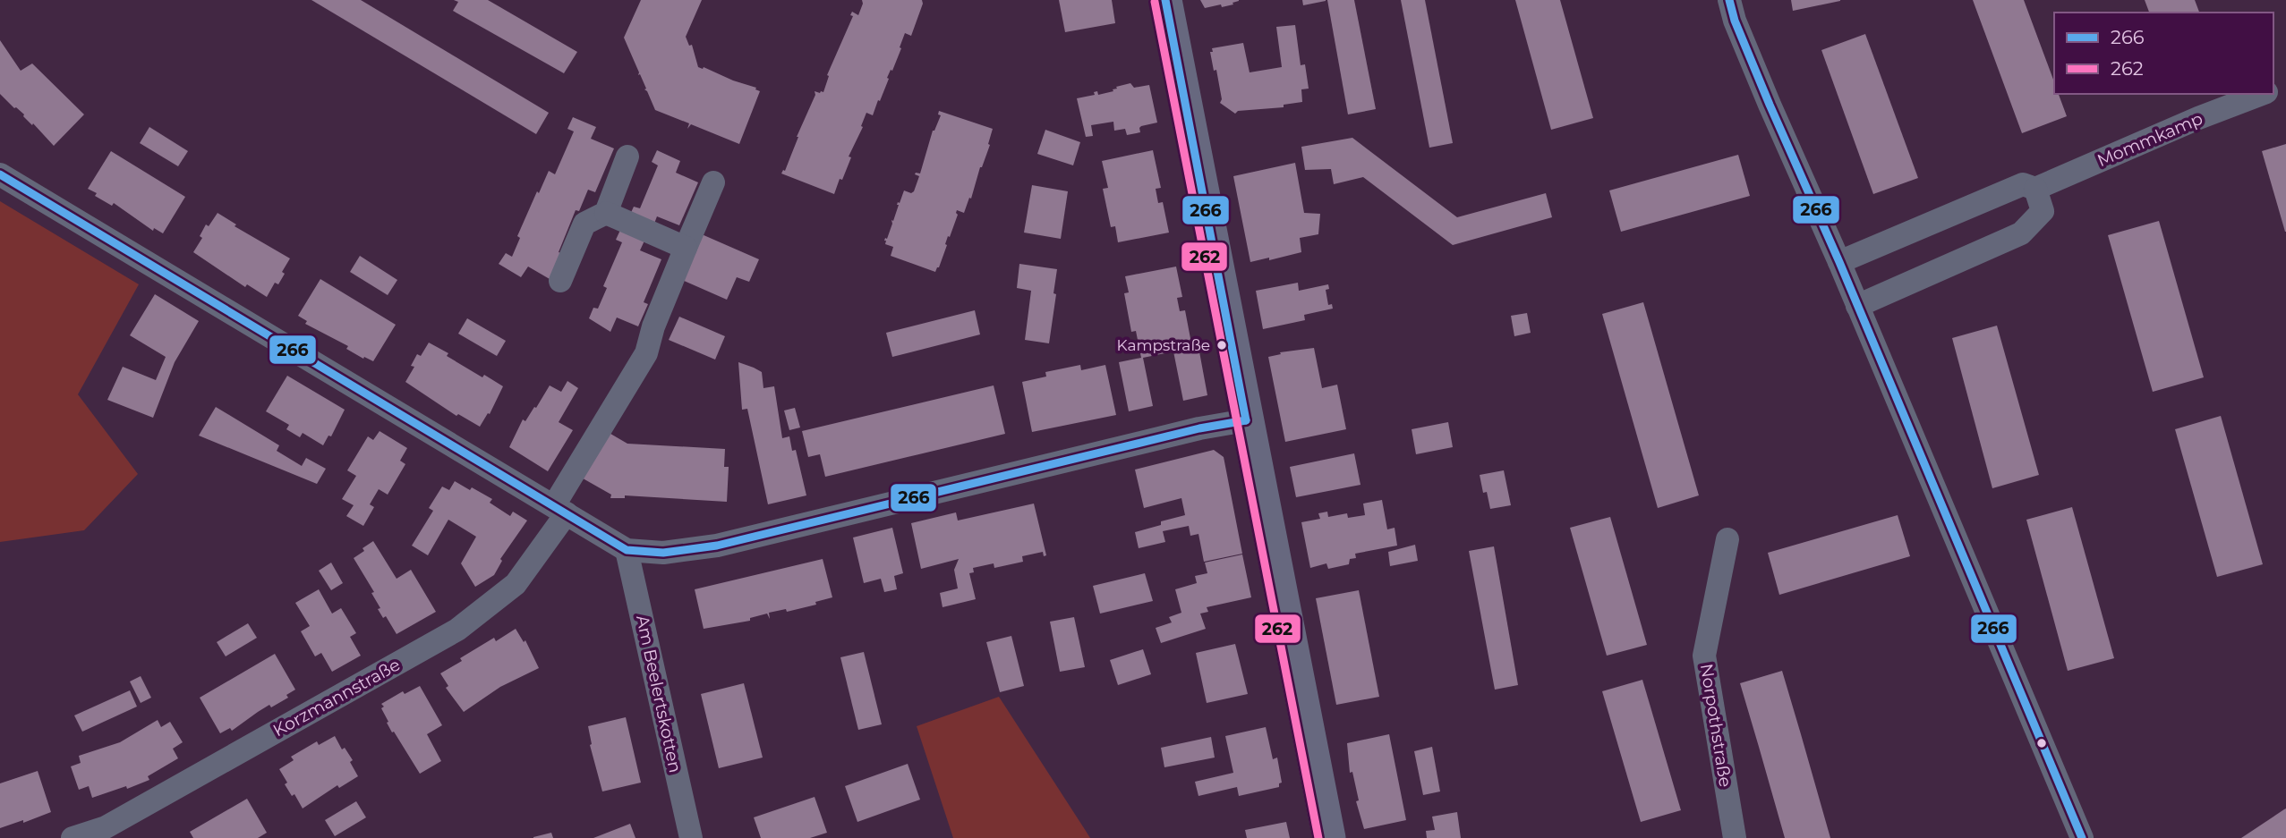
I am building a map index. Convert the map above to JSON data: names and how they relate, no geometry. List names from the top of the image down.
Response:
{
  "streets": {
    "street": [
      "Mommkamp",
      "Am Beelertskotten",
      "Korzmannstraße",
      "Norpothstraße"
    ]
  },
  "places": ["Kampstraße"],
  "lines": ["transit line 266", "transit line 262"],
  "legend": ["266", "262"]
}
